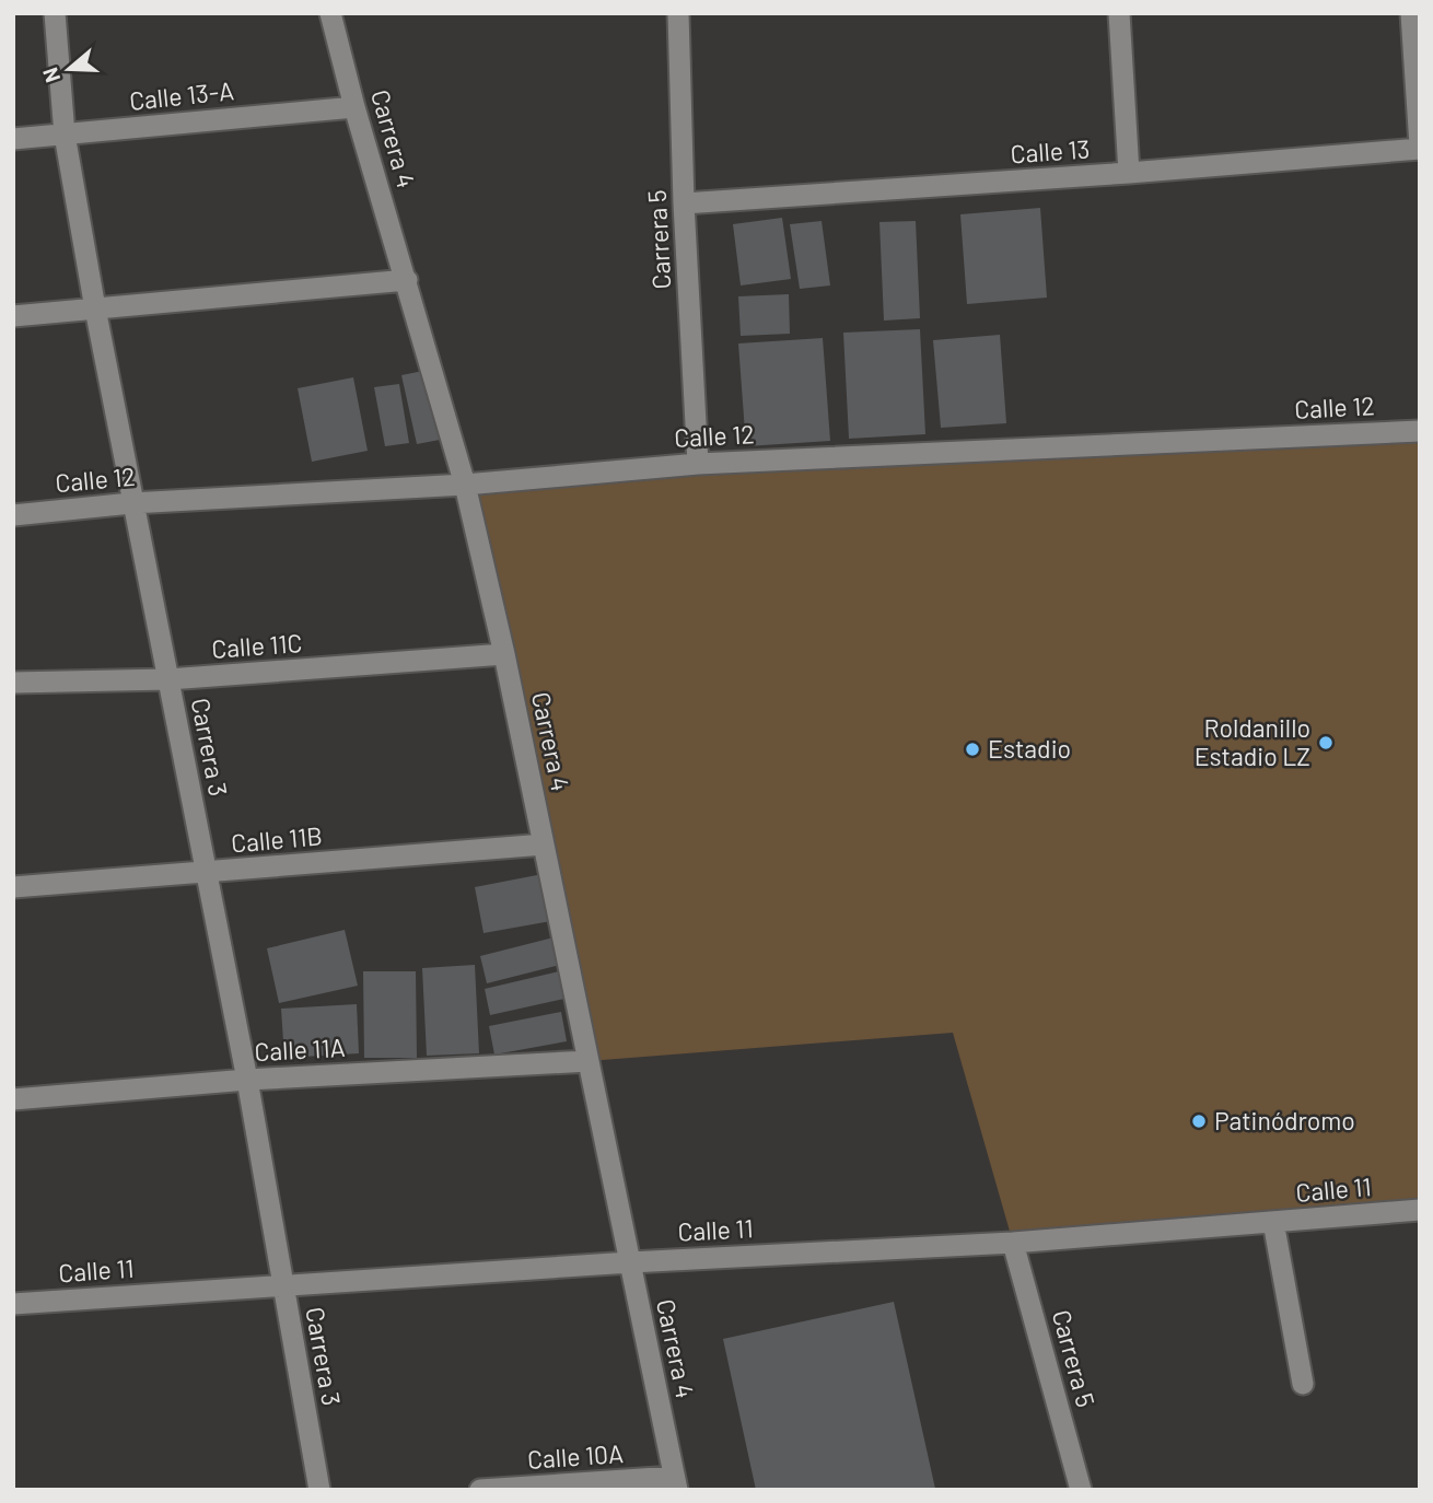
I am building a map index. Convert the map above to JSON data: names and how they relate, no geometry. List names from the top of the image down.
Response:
{
  "streets": {
    "street": [
      "Calle 13-A",
      "Carrera 4",
      "Calle 13",
      "Carrera 5",
      "Calle 12",
      "Calle 11C",
      "Carrera 3",
      "Calle 11B",
      "Calle 11A",
      "Calle 11",
      "Calle 10A"
    ]
  },
  "crossings": [
    ["Calle 13-A", "Carrera 4"],
    ["Calle 13-A", "Carrera 3"],
    ["Carrera 4", "Calle 12"],
    ["Carrera 4", "Calle 11C"],
    ["Carrera 4", "Calle 11B"],
    ["Carrera 4", "Calle 11A"],
    ["Carrera 4", "Calle 11"],
    ["Carrera 4", "Calle 10A"],
    ["Calle 13", "Carrera 5"],
    ["Carrera 5", "Calle 12"],
    ["Carrera 5", "Calle 11"],
    ["Calle 12", "Carrera 3"],
    ["Calle 11C", "Carrera 3"],
    ["Carrera 3", "Calle 11B"],
    ["Carrera 3", "Calle 11A"],
    ["Carrera 3", "Calle 11"]
  ],
  "places": ["Roldanillo Estadio LZ", "Estadio", "Patinódromo"],
  "north": "left"
}
